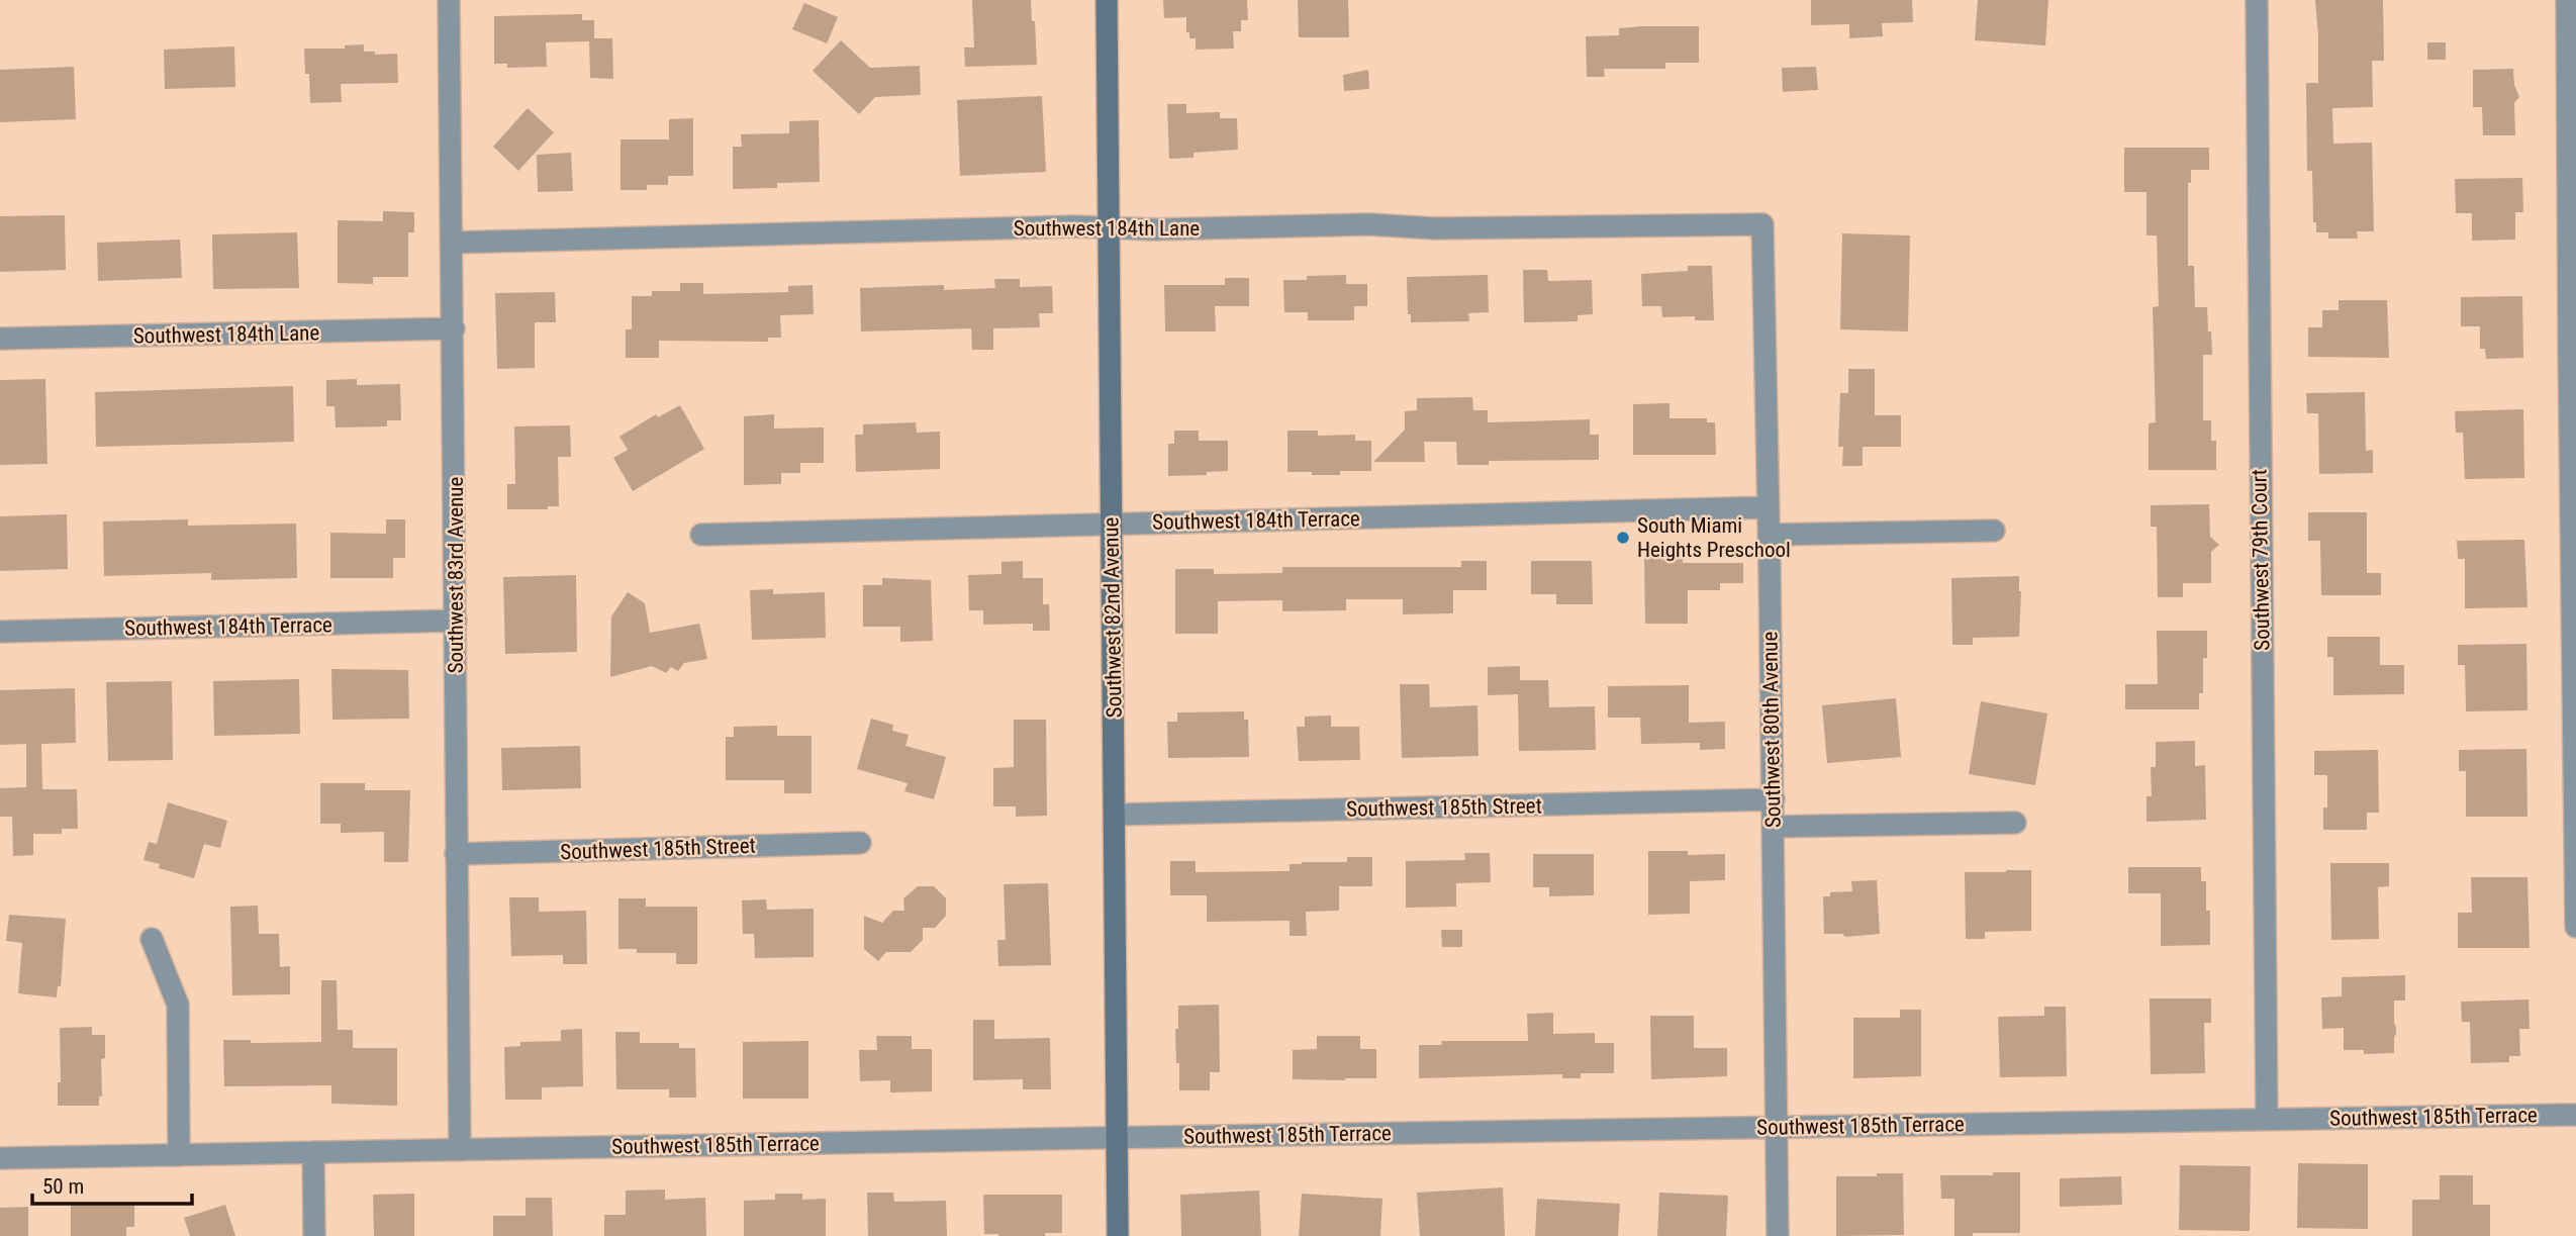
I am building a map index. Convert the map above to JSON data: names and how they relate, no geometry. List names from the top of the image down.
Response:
{
  "streets": {
    "street": [
      "Southwest 184th Lane",
      "Southwest 184th Terrace",
      "Southwest 79th Court",
      "Southwest 83rd Avenue",
      "Southwest 82nd Avenue",
      "Southwest 80th Avenue",
      "Southwest 185th Street",
      "Southwest 185th Terrace"
    ]
  },
  "crossings": [
    ["Southwest 184th Lane", "Southwest 83rd Avenue"],
    ["Southwest 184th Lane", "Southwest 82nd Avenue"],
    ["Southwest 184th Lane", "Southwest 80th Avenue"],
    ["Southwest 184th Terrace", "Southwest 83rd Avenue"],
    ["Southwest 184th Terrace", "Southwest 82nd Avenue"],
    ["Southwest 184th Terrace", "Southwest 80th Avenue"],
    ["Southwest 79th Court", "Southwest 185th Terrace"],
    ["Southwest 83rd Avenue", "Southwest 185th Street"],
    ["Southwest 83rd Avenue", "Southwest 185th Terrace"],
    ["Southwest 82nd Avenue", "Southwest 185th Street"],
    ["Southwest 82nd Avenue", "Southwest 185th Terrace"],
    ["Southwest 80th Avenue", "Southwest 185th Street"],
    ["Southwest 80th Avenue", "Southwest 185th Terrace"]
  ],
  "places": ["South Miami Heights Preschool"],
  "scale_bar": "50 m"
}
